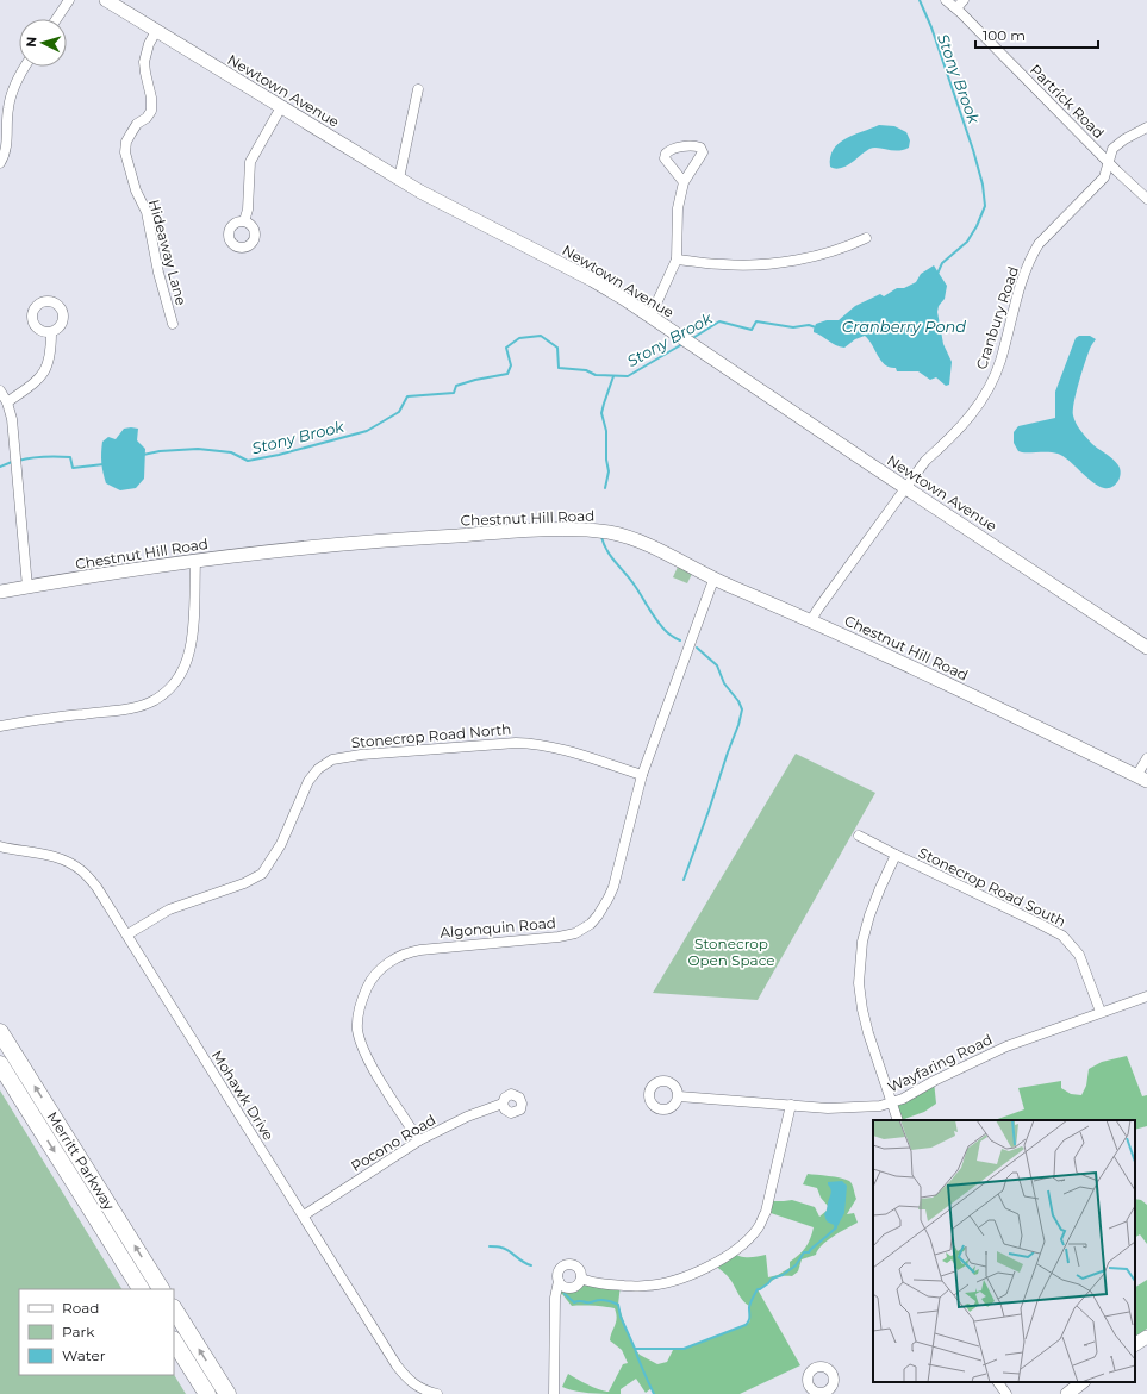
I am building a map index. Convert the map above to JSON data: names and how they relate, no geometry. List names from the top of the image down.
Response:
{
  "streets": {
    "highway": ["Merritt Parkway"],
    "street": [
      "Newtown Avenue",
      "Partrick Road",
      "Hideaway Lane",
      "Cranbury Road",
      "Chestnut Hill Road",
      "Stonecrop Road North",
      "Stonecrop Road South",
      "Algonquin Road",
      "Wayfaring Road",
      "Mohawk Drive",
      "Pocono Road"
    ]
  },
  "crossings": [
    ["Newtown Avenue", "Hideaway Lane"],
    ["Newtown Avenue", "Cranbury Road"],
    ["Partrick Road", "Cranbury Road"],
    ["Cranbury Road", "Chestnut Hill Road"],
    ["Chestnut Hill Road", "Algonquin Road"],
    ["Stonecrop Road North", "Algonquin Road"],
    ["Stonecrop Road North", "Mohawk Drive"],
    ["Stonecrop Road South", "Wayfaring Road"],
    ["Algonquin Road", "Pocono Road"],
    ["Mohawk Drive", "Pocono Road"]
  ],
  "water": ["Stony Brook", "Cranberry Pond"],
  "parks": ["Stonecrop Open Space"],
  "legend": ["Road", "Park", "Water"],
  "scale_bar": "100 m",
  "north": "left"
}
